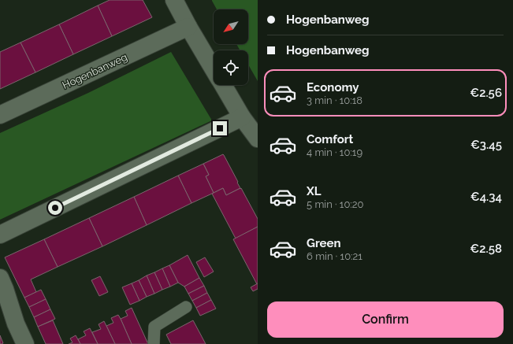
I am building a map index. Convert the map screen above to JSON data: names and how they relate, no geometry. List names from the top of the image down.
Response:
{
  "streets": {
    "street": ["Hogenbanweg"]
  },
  "north": "bottom left",
  "page": {
    "banner": ["Hogenbanweg", "Hogenbanweg"],
    "list": [
      {
        "name": "Economy",
        "note": "3 min · 10:18",
        "value": "€2.56"
      },
      {
        "name": "Comfort",
        "note": "4 min · 10:19",
        "value": "€3.45"
      },
      {
        "name": "XL",
        "note": "5 min · 10:20",
        "value": "€4.34"
      },
      {
        "name": "Green",
        "note": "6 min · 10:21",
        "value": "€2.58"
      }
    ],
    "buttons": "Confirm"
  }
}
